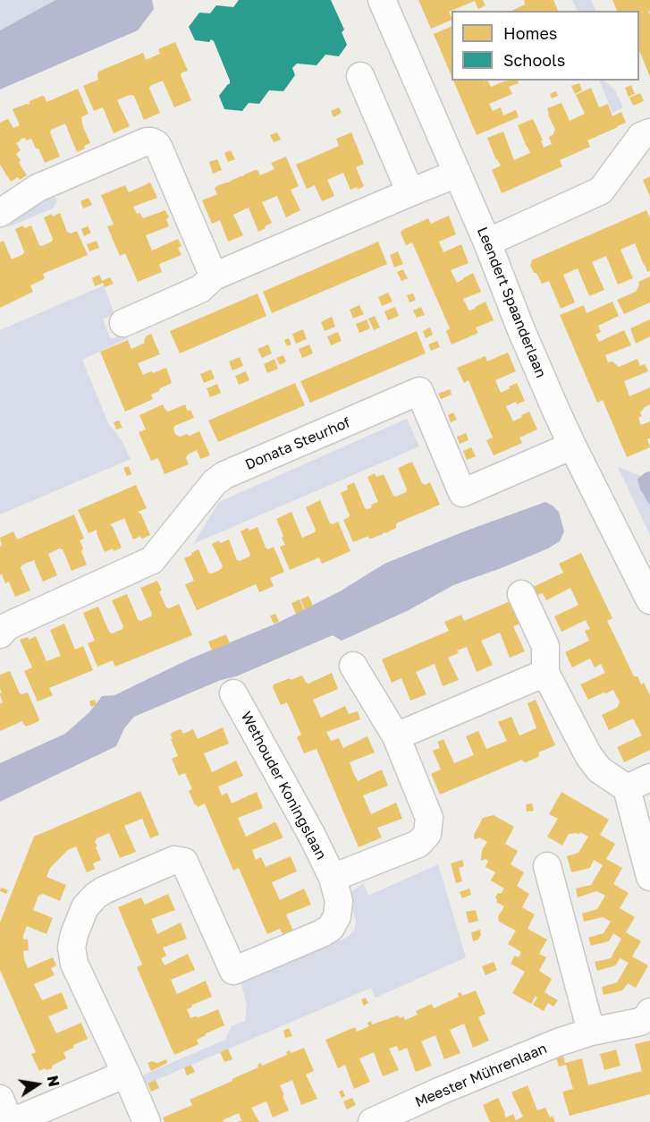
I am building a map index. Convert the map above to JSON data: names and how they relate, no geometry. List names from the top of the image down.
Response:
{
  "streets": {
    "street": [
      "Leendert Spaanderlaan",
      "Donata Steurhof",
      "Wethouder Koningslaan",
      "Meester Mührenlaan"
    ]
  },
  "crossings": [
    ["Leendert Spaanderlaan", "Donata Steurhof"]
  ],
  "legend": ["Homes", "Schools"],
  "north": "right"
}
